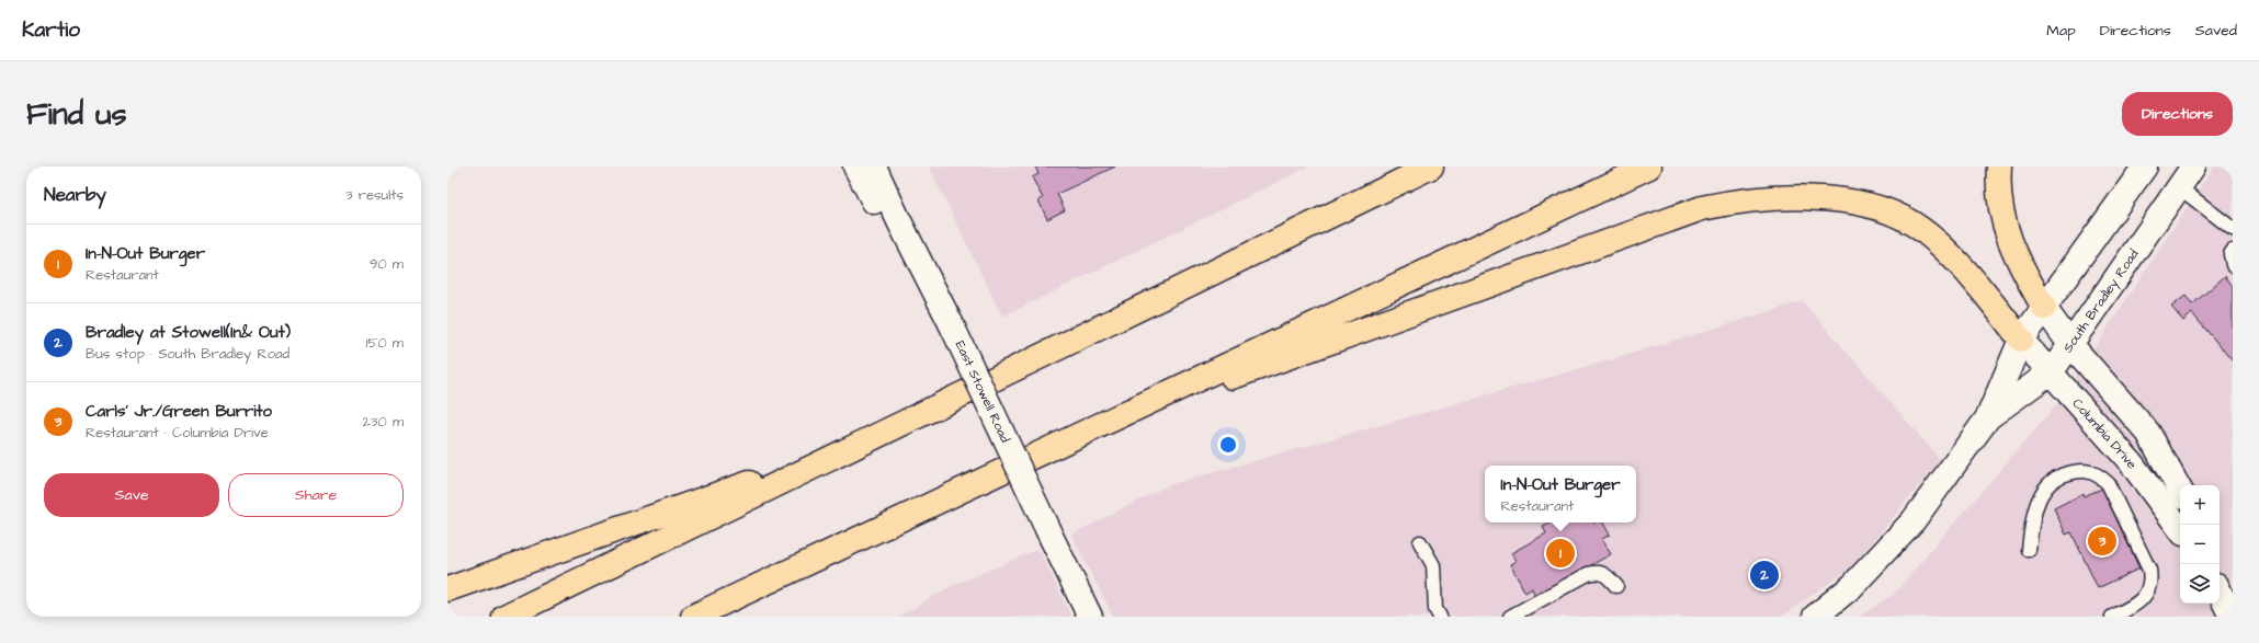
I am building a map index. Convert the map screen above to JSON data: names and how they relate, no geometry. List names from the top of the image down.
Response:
{
  "streets": {
    "main road": ["South Bradley Road", "East Stowell Road", "Columbia Drive"]
  },
  "crossings": [
    ["South Bradley Road", "Columbia Drive"]
  ],
  "page": {
    "header": "Kartio",
    "nav": ["Map", "Directions", "Saved"],
    "buttons": [
      "Directions",
      ["Save", "Share"]
    ],
    "title": "Find us",
    "heading": ["Nearby", "3 results"],
    "list": [
      {
        "mark": "1",
        "name": "In-N-Out Burger",
        "note": "Restaurant",
        "value": "90 m"
      },
      {
        "mark": "2",
        "name": "Bradley at Stowell(In& Out)",
        "note": "Bus stop · South Bradley Road",
        "value": "150 m"
      },
      {
        "mark": "3",
        "name": "Carls' Jr./Green Burrito",
        "note": "Restaurant · Columbia Drive",
        "value": "230 m"
      }
    ],
    "popup": ["In-N-Out Burger", "Restaurant"],
    "map_buttons": ["+", "−"],
    "pins": ["3", "1", "2"]
  }
}
